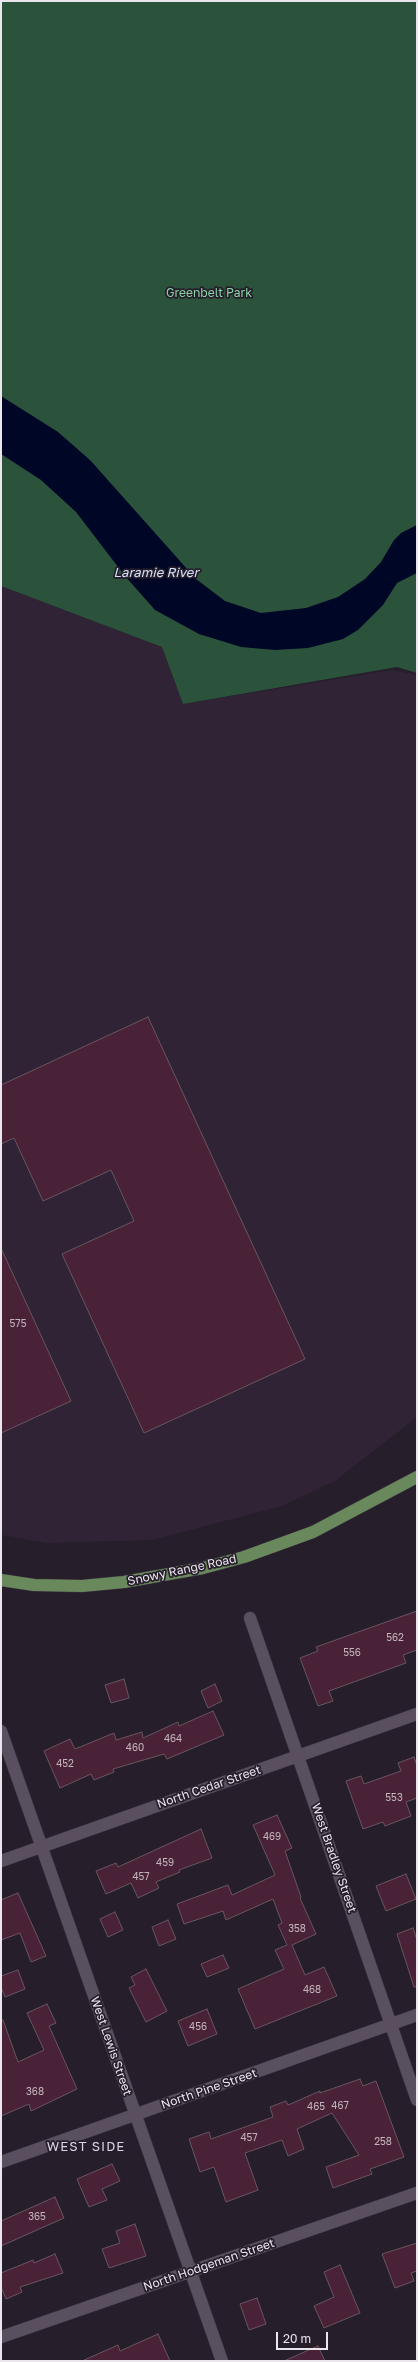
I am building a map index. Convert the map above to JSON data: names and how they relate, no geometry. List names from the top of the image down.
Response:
{
  "streets": {
    "main road": ["Snowy Range Road"],
    "street": [
      "North Cedar Street",
      "West Bradley Street",
      "West Lewis Street",
      "North Pine Street",
      "North Hodgeman Street"
    ]
  },
  "crossings": [
    ["North Cedar Street", "West Bradley Street"],
    ["North Cedar Street", "West Lewis Street"],
    ["West Bradley Street", "North Pine Street"],
    ["West Lewis Street", "North Pine Street"],
    ["West Lewis Street", "North Hodgeman Street"]
  ],
  "districts": ["WEST SIDE"],
  "water": ["Laramie River"],
  "parks": ["Greenbelt Park"],
  "house_numbers": [
    "575",
    "562",
    "556",
    "464",
    "460",
    "452",
    "553",
    "469",
    "459",
    "457",
    "358",
    "468",
    "456",
    "368",
    "467",
    "465",
    "457",
    "258",
    "365"
  ],
  "scale_bar": "20 m"
}
